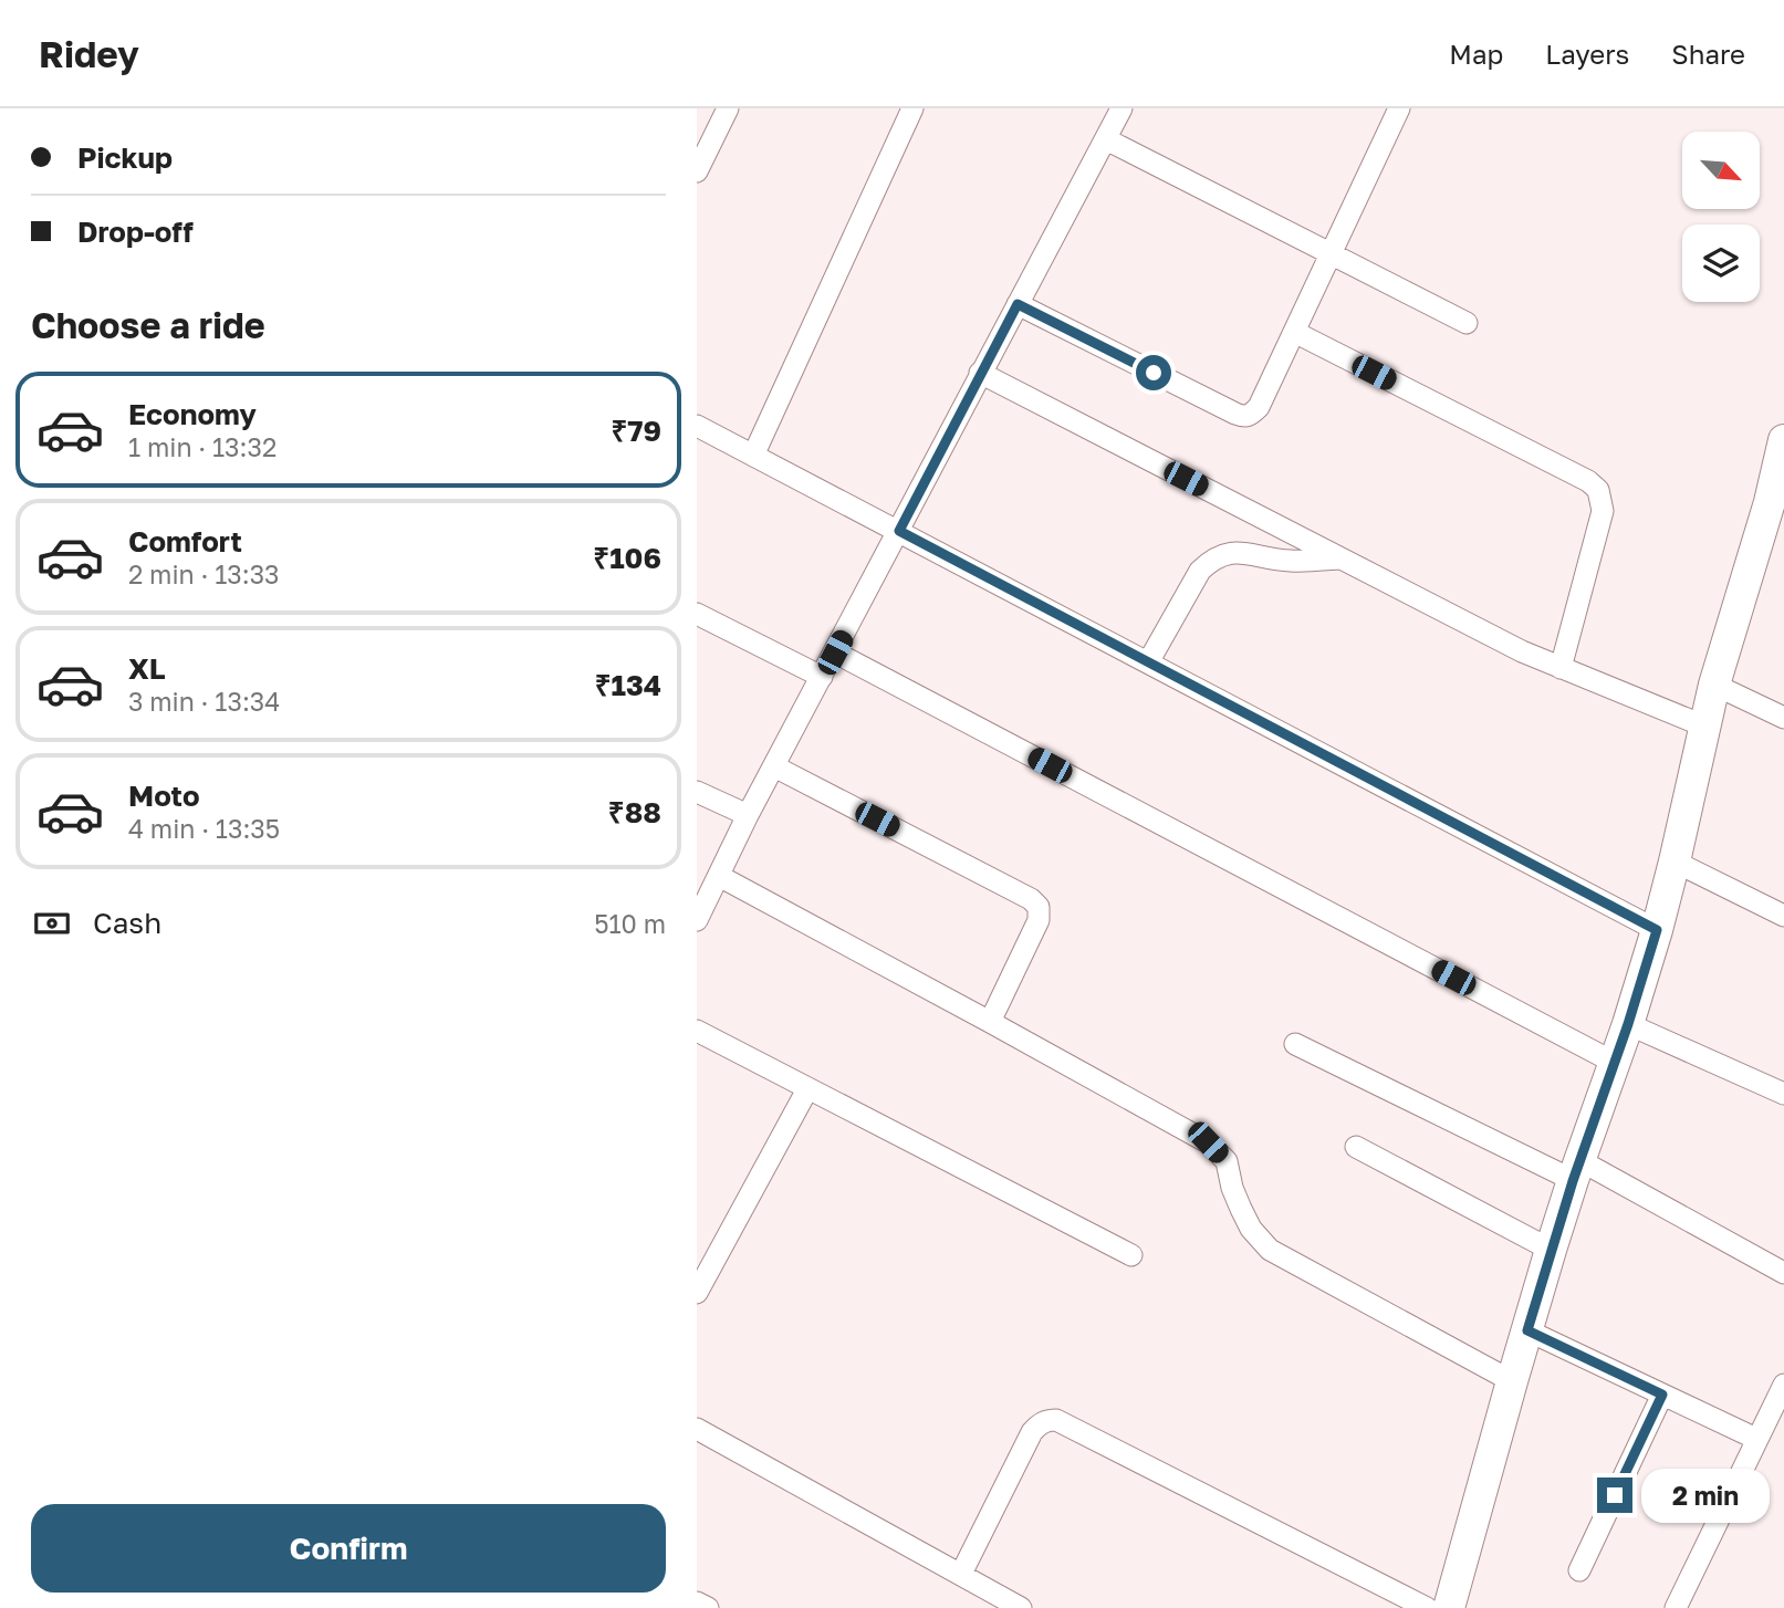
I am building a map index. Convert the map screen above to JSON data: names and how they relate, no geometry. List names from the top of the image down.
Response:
{
  "north": "bottom right",
  "page": {
    "header": "Ridey",
    "nav": ["Map", "Layers", "Share"],
    "banner": ["Pickup", "Drop-off"],
    "heading": "Choose a ride",
    "list": [
      {
        "name": "Economy",
        "note": "1 min · 13:32",
        "value": "₹79"
      },
      {
        "name": "Comfort",
        "note": "2 min · 13:33",
        "value": "₹106"
      },
      {
        "name": "XL",
        "note": "3 min · 13:34",
        "value": "₹134"
      },
      {
        "name": "Moto",
        "note": "4 min · 13:35",
        "value": "₹88"
      }
    ],
    "pay": ["Cash", "510 m"],
    "bubble": "2 min",
    "buttons": "Confirm"
  }
}
